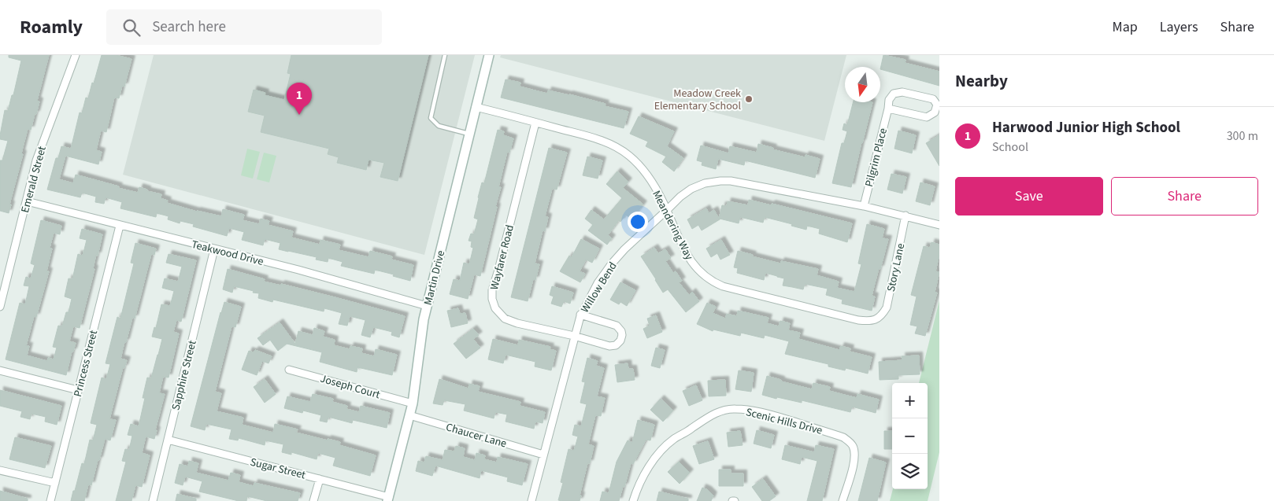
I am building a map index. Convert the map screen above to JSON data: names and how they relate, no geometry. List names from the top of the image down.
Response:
{
  "streets": {
    "street": [
      "Pilgrim Place",
      "Emerald Street",
      "Meandering Way",
      "Teakwood Drive",
      "Wayfarer Road",
      "Story Lane",
      "Martin Drive",
      "Willow Bend",
      "Princess Street",
      "Sapphire Street",
      "Joseph Court",
      "Scenic Hills Drive",
      "Chaucer Lane",
      "Sugar Street"
    ]
  },
  "crossings": [
    ["Pilgrim Place", "Willow Bend"],
    ["Emerald Street", "Teakwood Drive"],
    ["Meandering Way", "Wayfarer Road"],
    ["Meandering Way", "Story Lane"],
    ["Meandering Way", "Martin Drive"],
    ["Meandering Way", "Willow Bend"],
    ["Teakwood Drive", "Martin Drive"],
    ["Teakwood Drive", "Princess Street"],
    ["Teakwood Drive", "Sapphire Street"],
    ["Wayfarer Road", "Willow Bend"],
    ["Story Lane", "Willow Bend"],
    ["Martin Drive", "Joseph Court"],
    ["Martin Drive", "Chaucer Lane"],
    ["Martin Drive", "Sugar Street"],
    ["Willow Bend", "Chaucer Lane"],
    ["Sapphire Street", "Sugar Street"]
  ],
  "places": ["Meadow Creek Elementary School"],
  "north": "bottom",
  "page": {
    "header": "Roamly",
    "search": "Search here",
    "nav": ["Map", "Layers", "Share"],
    "heading": "Nearby",
    "pins": "1",
    "list": [
      {
        "mark": "1",
        "name": "Harwood Junior High School",
        "note": "School",
        "value": "300 m"
      }
    ],
    "buttons": ["Save", "Share"],
    "map_buttons": ["+", "−"]
  }
}
